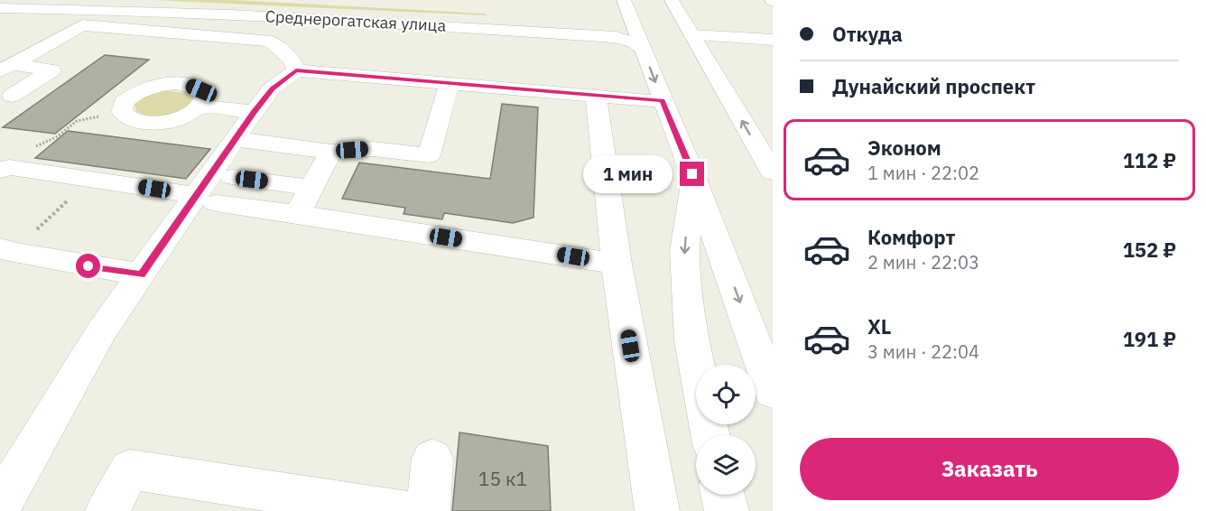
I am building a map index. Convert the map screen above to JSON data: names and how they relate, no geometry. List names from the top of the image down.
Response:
{
  "streets": {
    "street": ["Среднерогатская улица"]
  },
  "house_numbers": ["15 к1"],
  "page": {
    "banner": ["Откуда", "Дунайский проспект"],
    "list": [
      {
        "name": "Эконом",
        "note": "1 мин · 22:02",
        "value": "112 ₽"
      },
      {
        "name": "Комфорт",
        "note": "2 мин · 22:03",
        "value": "152 ₽"
      },
      {
        "name": "XL",
        "note": "3 мин · 22:04",
        "value": "191 ₽"
      }
    ],
    "bubble": "1 мин",
    "buttons": "Заказать"
  }
}
